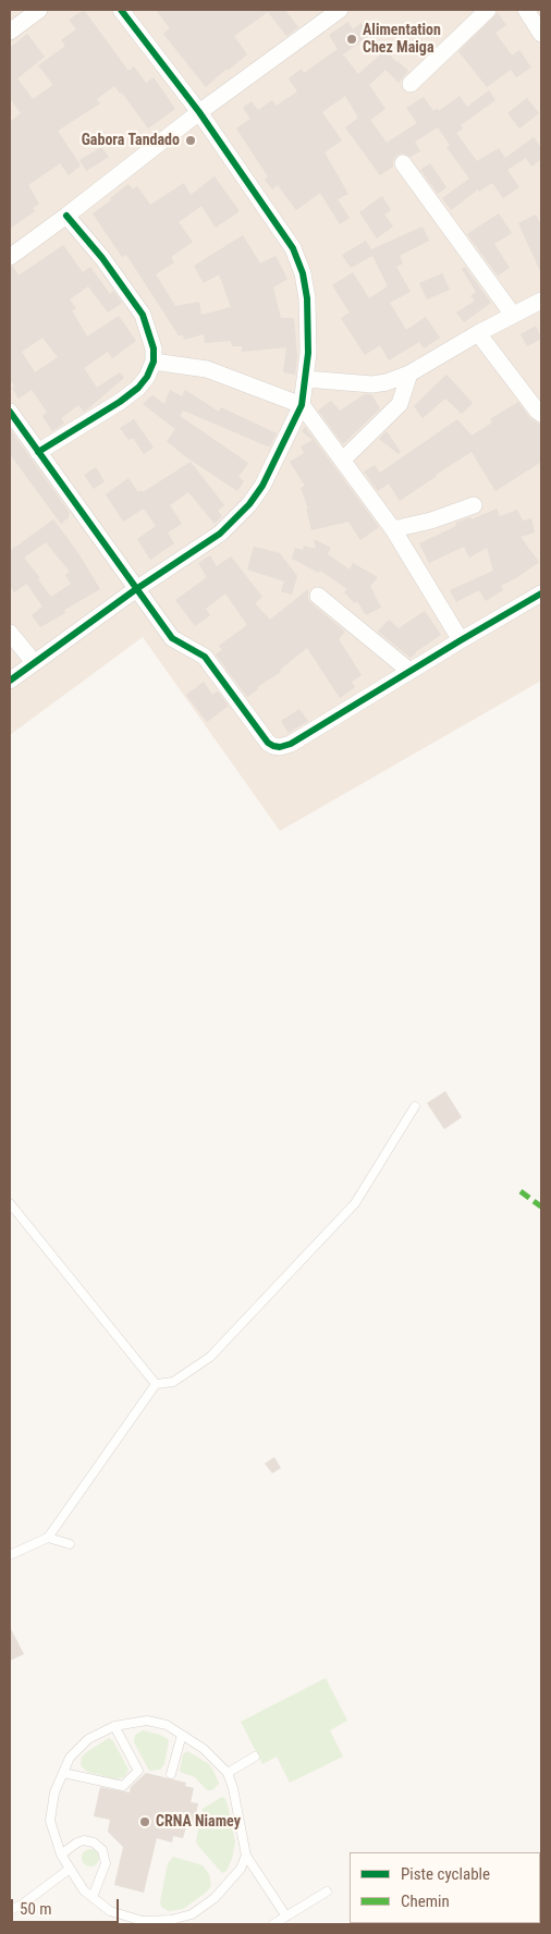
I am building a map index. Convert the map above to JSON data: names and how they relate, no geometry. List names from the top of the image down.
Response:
{
  "places": ["Alimentation Chez Maiga", "Gabora Tandado", "CRNA Niamey"],
  "legend": ["Piste cyclable", "Chemin"],
  "scale_bar": "50 m"
}
